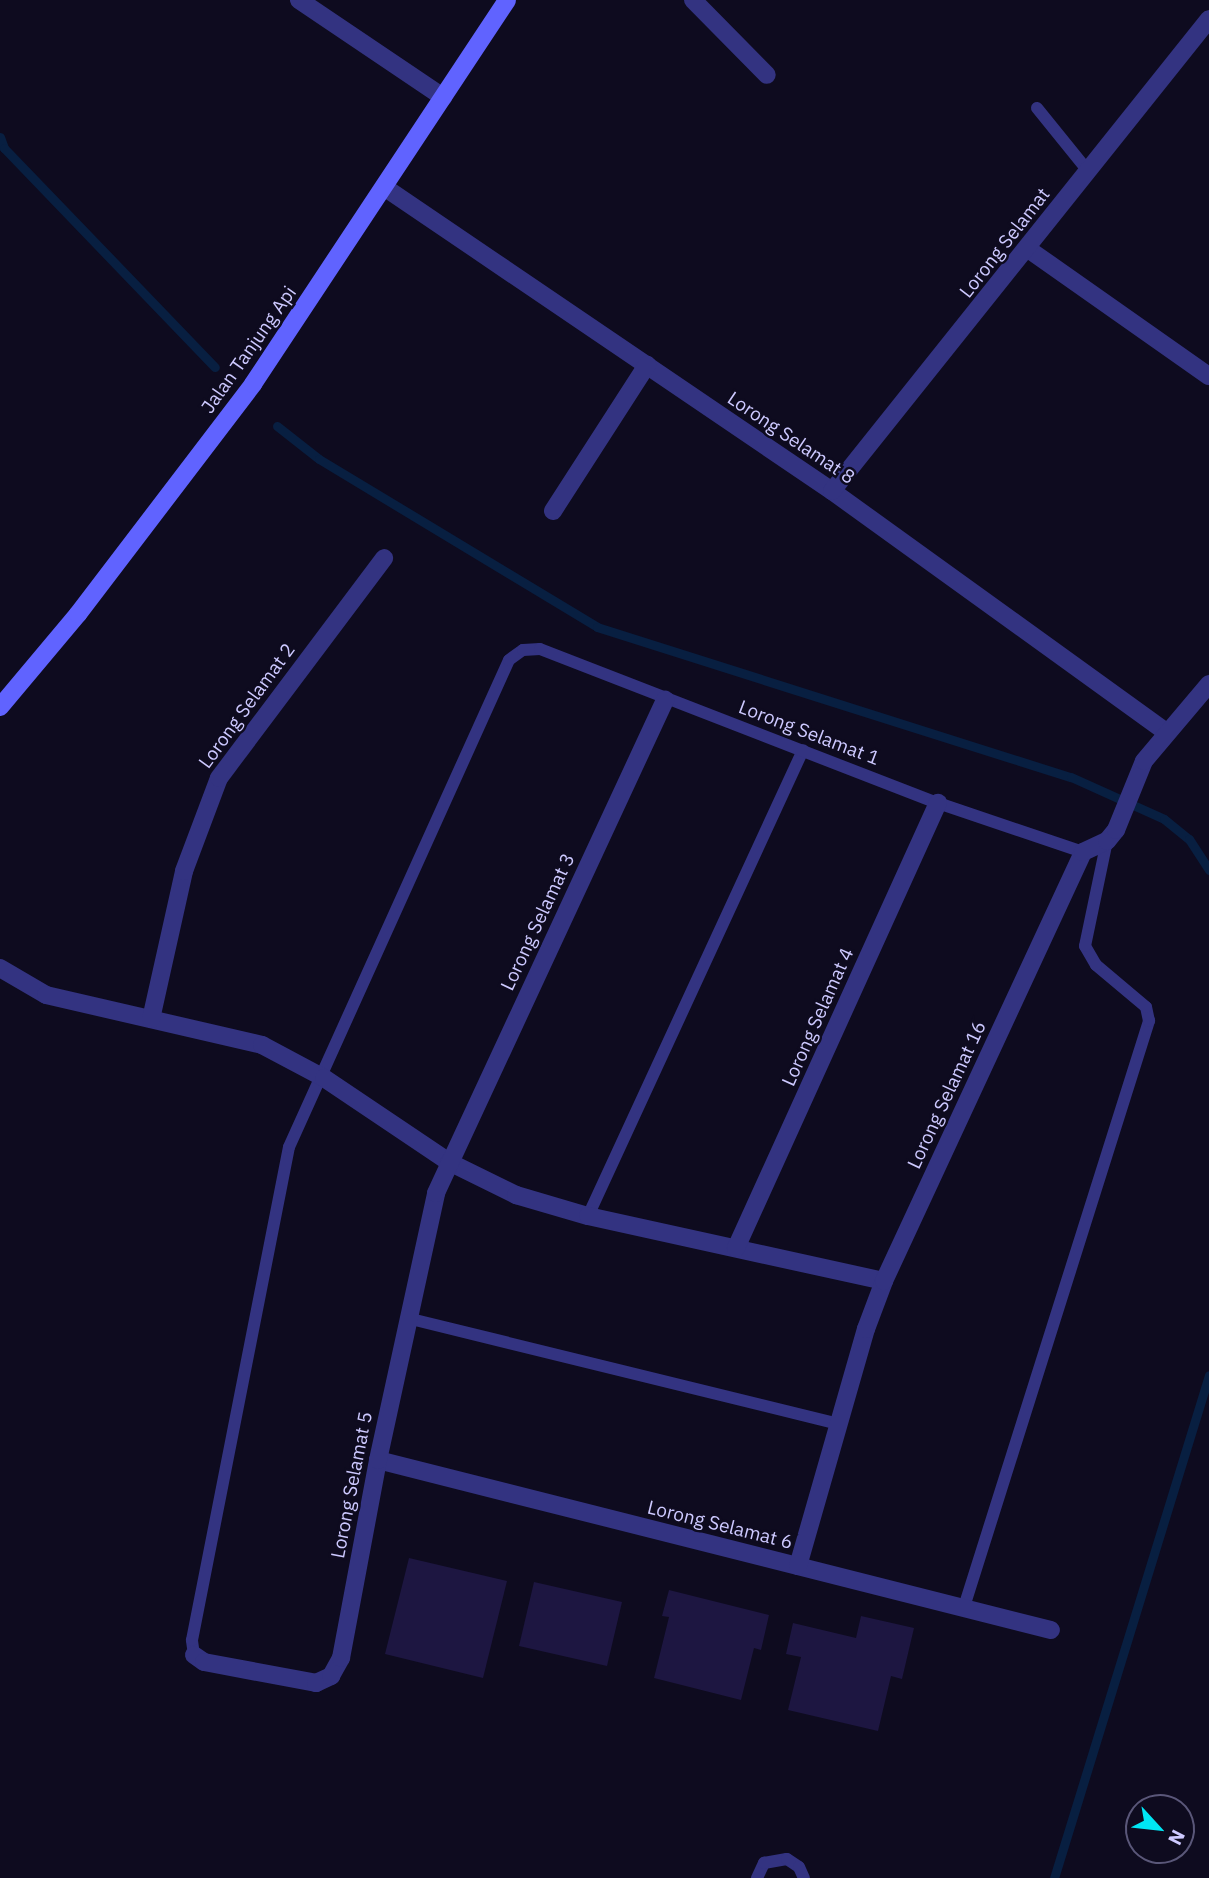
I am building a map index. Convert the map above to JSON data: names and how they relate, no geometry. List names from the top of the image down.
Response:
{
  "streets": {
    "street": [
      "Lorong Selamat",
      "Jalan Tanjung Api",
      "Lorong Selamat 8",
      "Lorong Selamat 2",
      "Lorong Selamat 3",
      "Lorong Selamat 4",
      "Lorong Selamat 16",
      "Lorong Selamat 5",
      "Lorong Selamat 6"
    ],
    "lane": ["Lorong Selamat 1"]
  },
  "crossings": [
    ["Lorong Selamat", "Lorong Selamat 8"],
    ["Jalan Tanjung Api", "Lorong Selamat 8"],
    ["Lorong Selamat 1", "Lorong Selamat 3"],
    ["Lorong Selamat 1", "Lorong Selamat 4"],
    ["Lorong Selamat 1", "Lorong Selamat 16"],
    ["Lorong Selamat 3", "Lorong Selamat 5"],
    ["Lorong Selamat 16", "Lorong Selamat 6"],
    ["Lorong Selamat 5", "Lorong Selamat 6"]
  ],
  "north": "bottom right"
}
